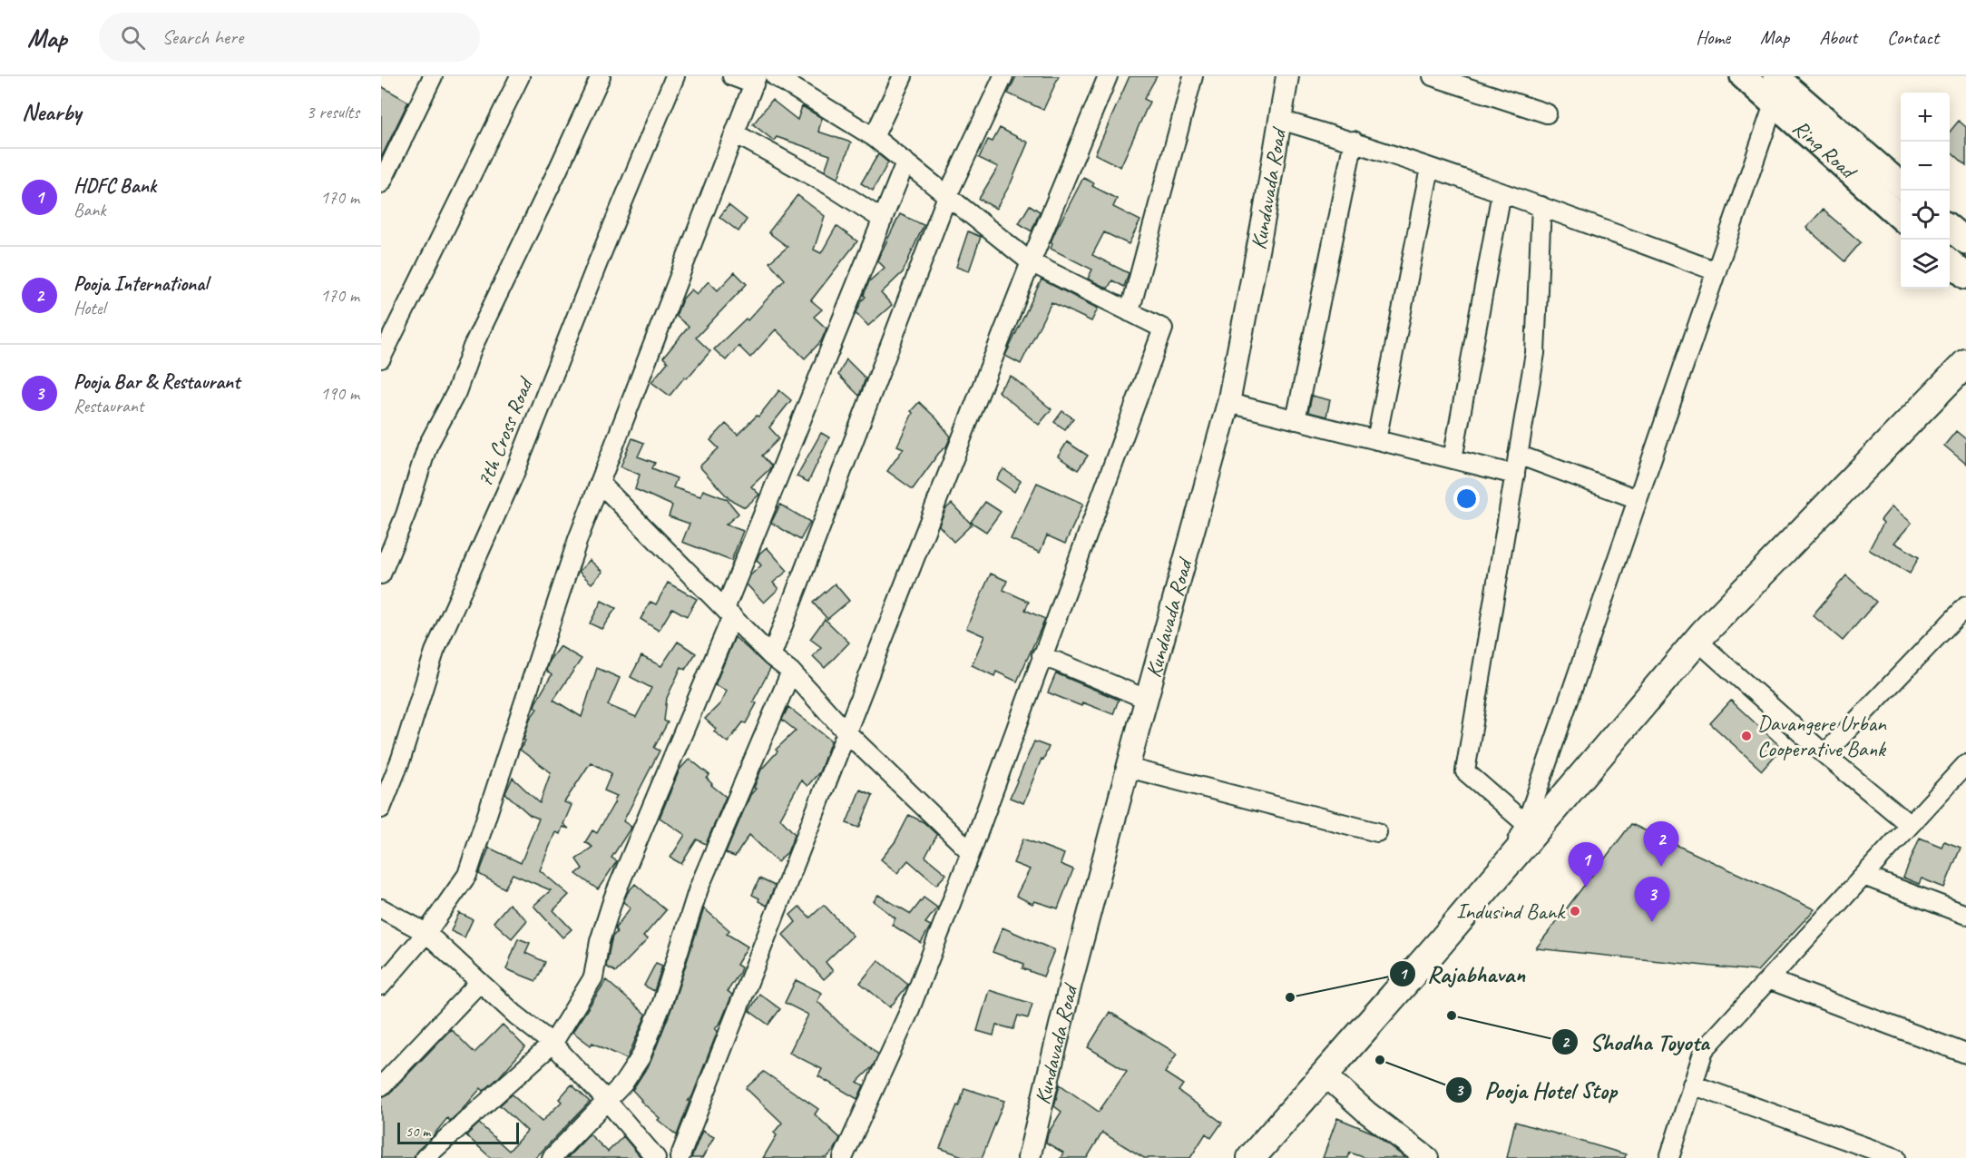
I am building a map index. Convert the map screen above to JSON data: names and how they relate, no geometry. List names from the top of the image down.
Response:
{
  "streets": {
    "main road": ["Ring Road"],
    "street": ["Kundavada Road", "7th Cross Road"]
  },
  "places": [
    "Davangere Urban Cooperative Bank",
    "Indusind Bank",
    "Rajabhavan",
    "Shodha Toyota",
    "Pooja Hotel Stop"
  ],
  "scale_bar": "50 m",
  "page": {
    "header": "Map",
    "search": "Search here",
    "nav": [
      "Home",
      "Map",
      "About",
      "Contact"
    ],
    "heading": ["Nearby", "3 results"],
    "map_buttons": ["+", "−"],
    "list": [
      {
        "mark": "1",
        "name": "HDFC Bank",
        "note": "Bank",
        "value": "170 m"
      },
      {
        "mark": "2",
        "name": "Pooja International",
        "note": "Hotel",
        "value": "170 m"
      },
      {
        "mark": "3",
        "name": "Pooja Bar & Restaurant",
        "note": "Restaurant",
        "value": "190 m"
      }
    ],
    "pins": ["2", "1", "3"],
    "scale": "50 m"
  }
}
